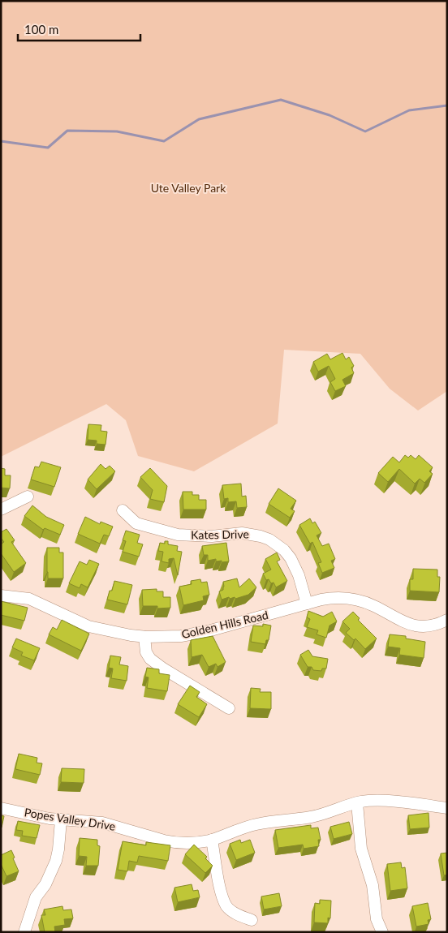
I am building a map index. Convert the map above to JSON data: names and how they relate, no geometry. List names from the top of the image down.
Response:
{
  "streets": {
    "street": ["Kates Drive", "Golden Hills Road", "Popes Valley Drive"]
  },
  "crossings": [
    ["Kates Drive", "Golden Hills Road"]
  ],
  "parks": ["Ute Valley Park"],
  "scale_bar": "100 m"
}
